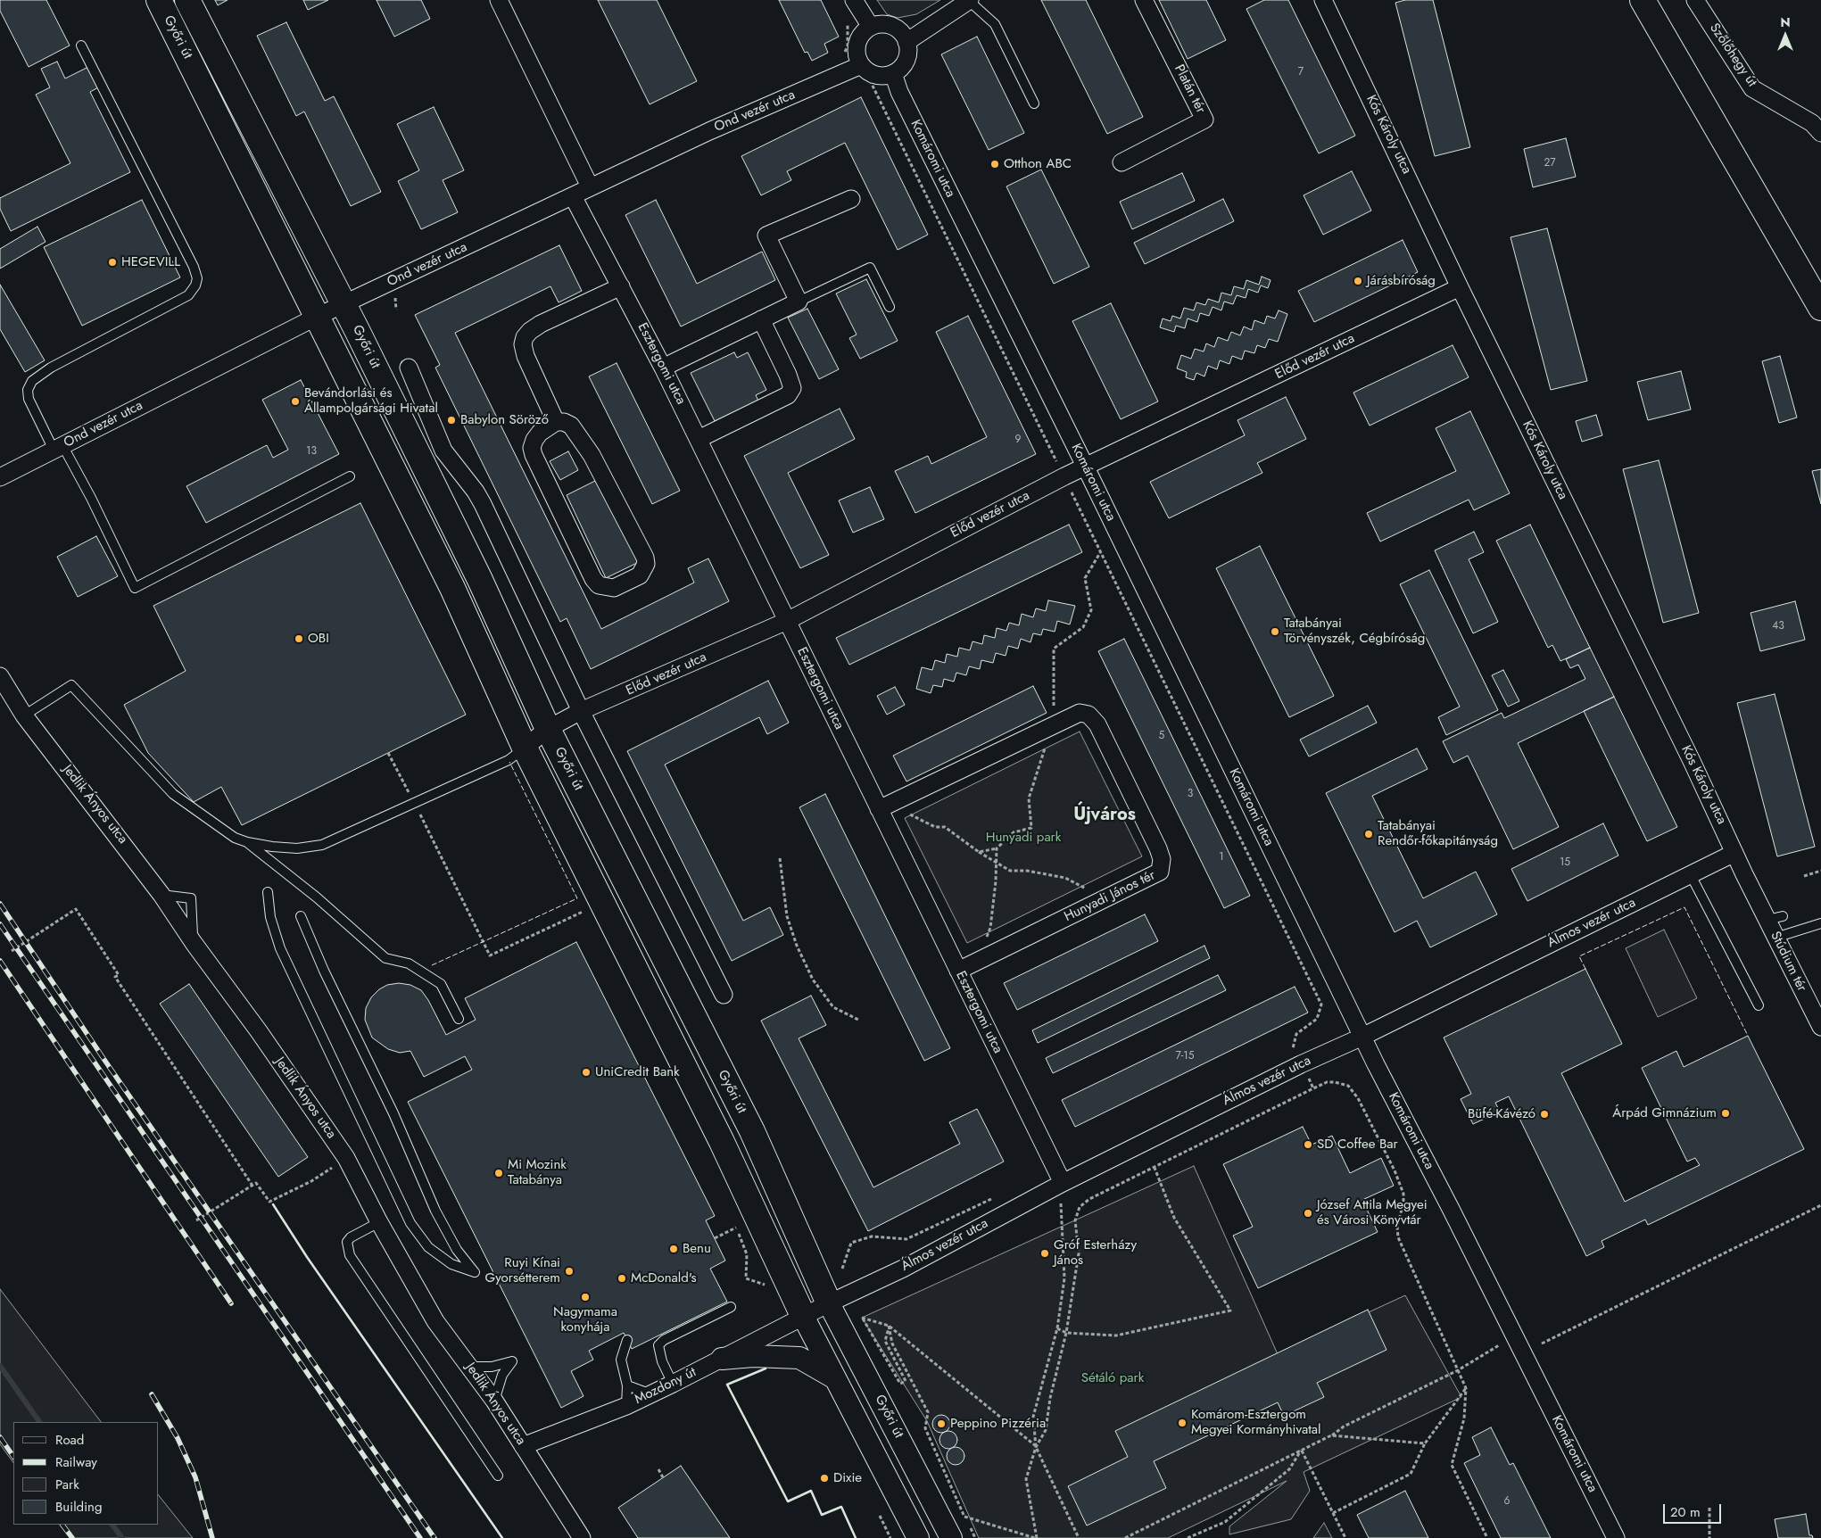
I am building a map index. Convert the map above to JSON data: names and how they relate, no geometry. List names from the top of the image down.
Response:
{
  "streets": {
    "main road": ["Győri út"],
    "street": [
      "Szőlőhegy út",
      "Platán tér",
      "Ond vezér utca",
      "Kós Károly utca",
      "Komáromi utca",
      "Előd vezér utca",
      "Esztergomi utca",
      "Jedlik Ányos utca",
      "Hunyadi János tér",
      "Álmos vezér utca",
      "Stúdium tér",
      "Mozdony út"
    ]
  },
  "crossings": [
    ["Győri út", "Ond vezér utca"],
    ["Győri út", "Előd vezér utca"],
    ["Győri út", "Álmos vezér utca"],
    ["Győri út", "Mozdony út"],
    ["Ond vezér utca", "Komáromi utca"],
    ["Ond vezér utca", "Esztergomi utca"],
    ["Kós Károly utca", "Előd vezér utca"],
    ["Kós Károly utca", "Álmos vezér utca"],
    ["Kós Károly utca", "Stúdium tér"],
    ["Komáromi utca", "Előd vezér utca"],
    ["Komáromi utca", "Álmos vezér utca"],
    ["Előd vezér utca", "Esztergomi utca"],
    ["Esztergomi utca", "Hunyadi János tér"],
    ["Esztergomi utca", "Álmos vezér utca"],
    ["Jedlik Ányos utca", "Mozdony út"],
    ["Álmos vezér utca", "Mozdony út"]
  ],
  "districts": ["Újváros"],
  "parks": ["Hunyadi park", "Sétáló park"],
  "places": [
    "Otthon ABC",
    "HEGEVILL",
    "Járásbíróság",
    "Bevándorlási és Állampolgársági Hivatal",
    "Babylon Söröző",
    "Tatabányai Törvényszék, Cégbíróság",
    "OBI",
    "Tatabányai Rendőr-főkapitányság",
    "UniCredit Bank",
    "Árpád Gimnázium",
    "Büfé-Kávézó",
    "SD Coffee Bar",
    "Mi Mozink Tatabánya",
    "József Attila Megyei és Városi Könyvtár",
    "Benu",
    "Gróf Esterházy János",
    "Ruyi Kínai Gyorsétterem",
    "McDonald's",
    "Nagymama konyhája",
    "Komárom-Esztergom Megyei Kormányhivatal",
    "Peppino Pizzéria",
    "Dixie"
  ],
  "house_numbers": [
    "7",
    "27",
    "9",
    "13",
    "43",
    "5",
    "3",
    "1",
    "15",
    "7-15",
    "6"
  ],
  "legend": [
    "Road",
    "Railway",
    "Park",
    "Building"
  ],
  "scale_bar": "20 m",
  "north": "top"
}
